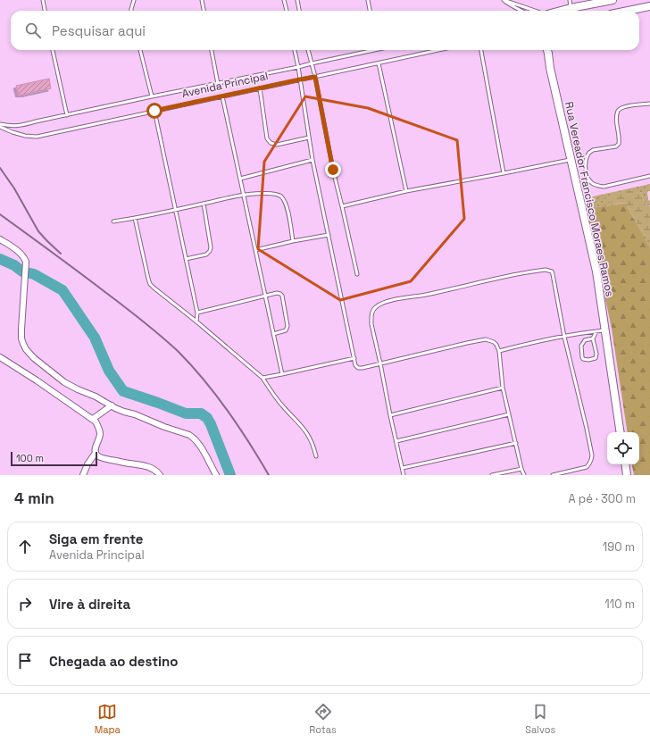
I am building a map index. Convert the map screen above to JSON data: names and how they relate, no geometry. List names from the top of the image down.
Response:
{
  "streets": {
    "street": ["Rua Vereador Francisco Moraes Ramos"],
    "lane": ["Avenida Principal"]
  },
  "scale_bar": "100 m",
  "page": {
    "search": "Pesquisar aqui",
    "scale": "100 m",
    "heading": ["4 min", "A pé · 300 m"],
    "list": [
      ["Siga em frente", "Avenida Principal", "190 m"],
      ["Vire à direita", "110 m"],
      "Chegada ao destino"
    ],
    "nav": ["Mapa", "Rotas", "Salvos"]
  }
}
